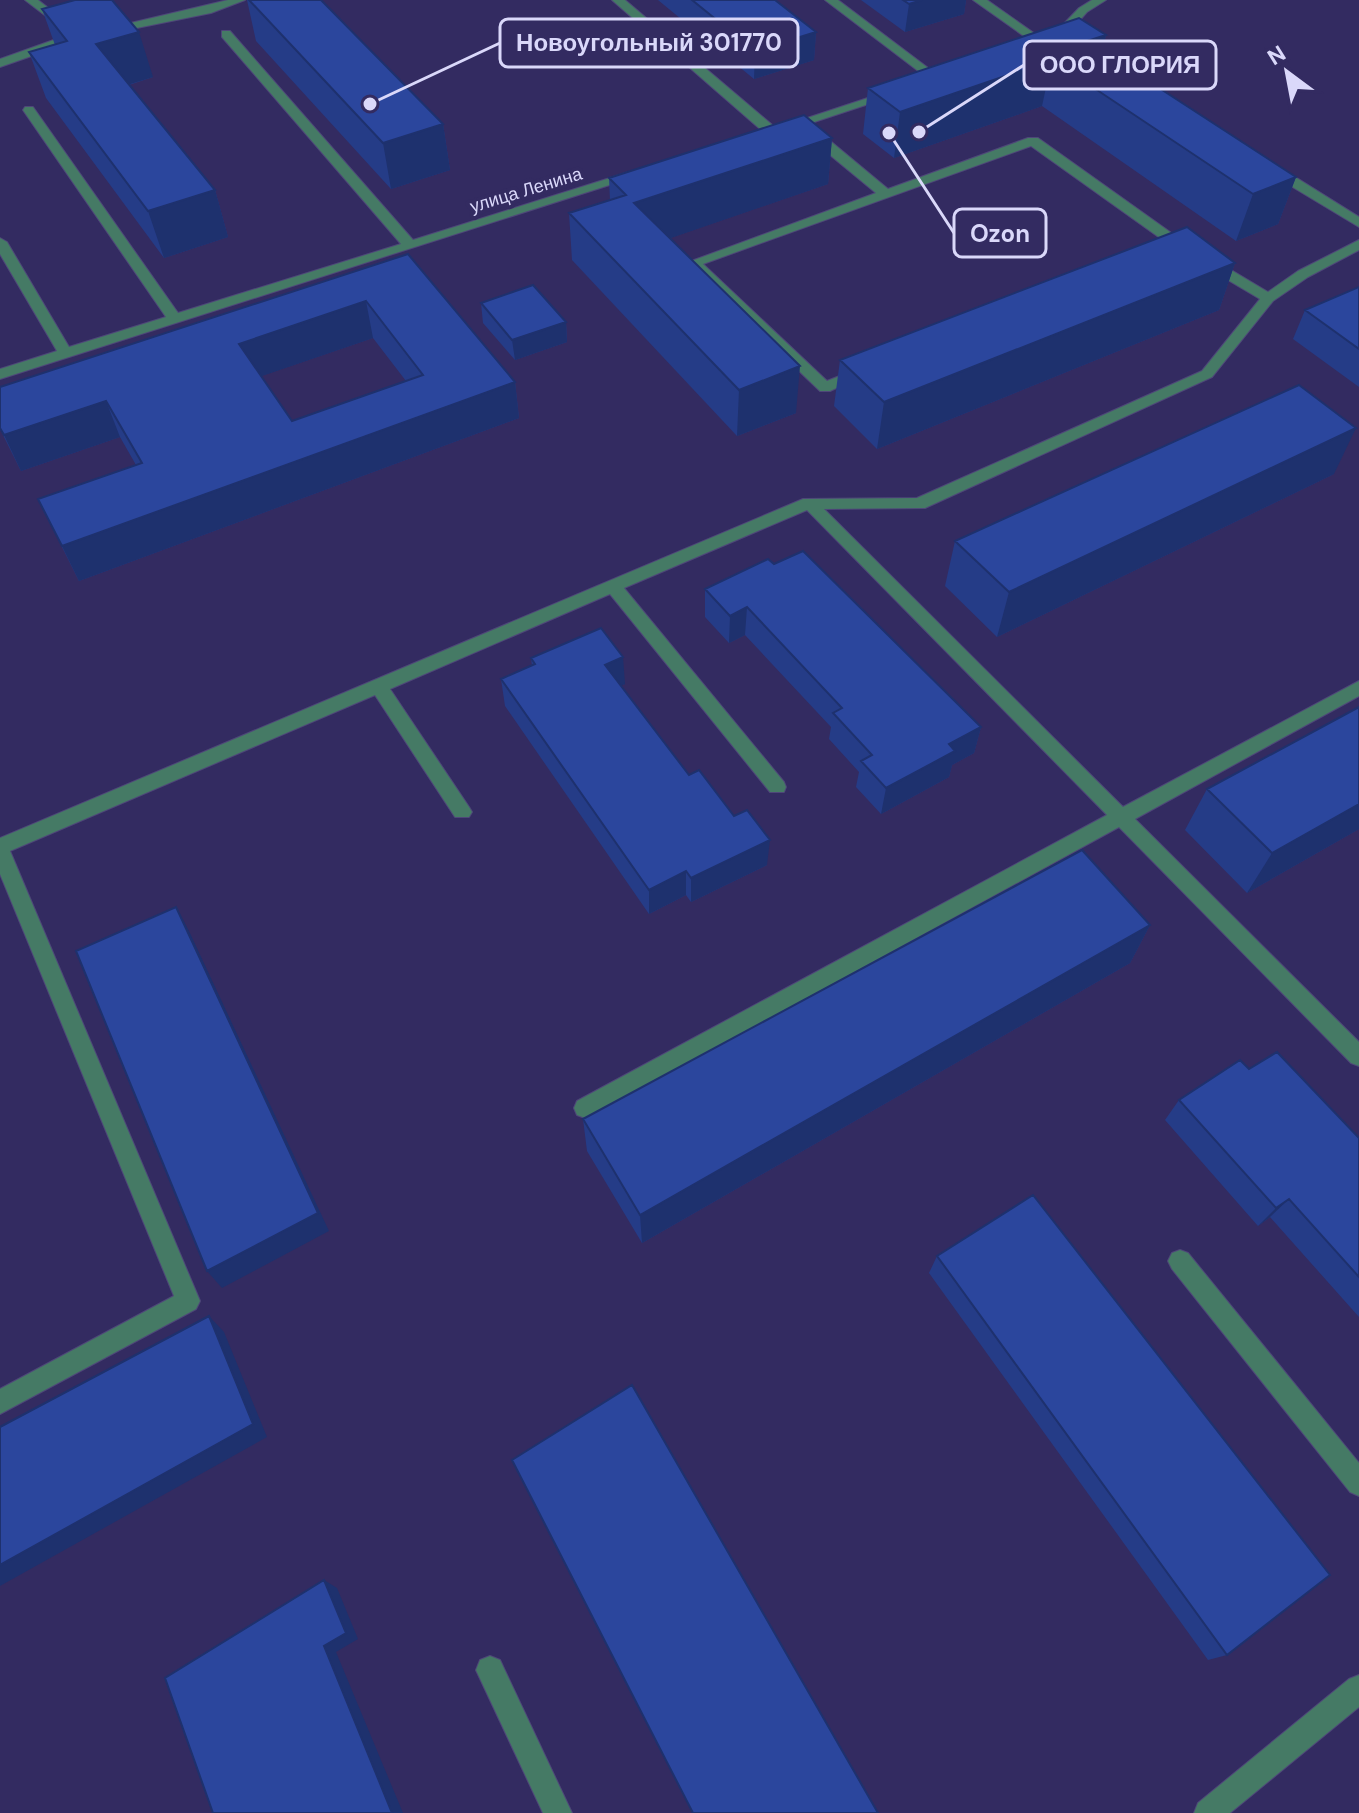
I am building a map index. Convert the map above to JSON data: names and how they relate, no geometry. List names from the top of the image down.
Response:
{
  "streets": {
    "street": ["улица Ленина"]
  },
  "places": ["Новоугольный 301770", "ООО ГЛОРИЯ", "Ozon"],
  "north": "top left"
}
